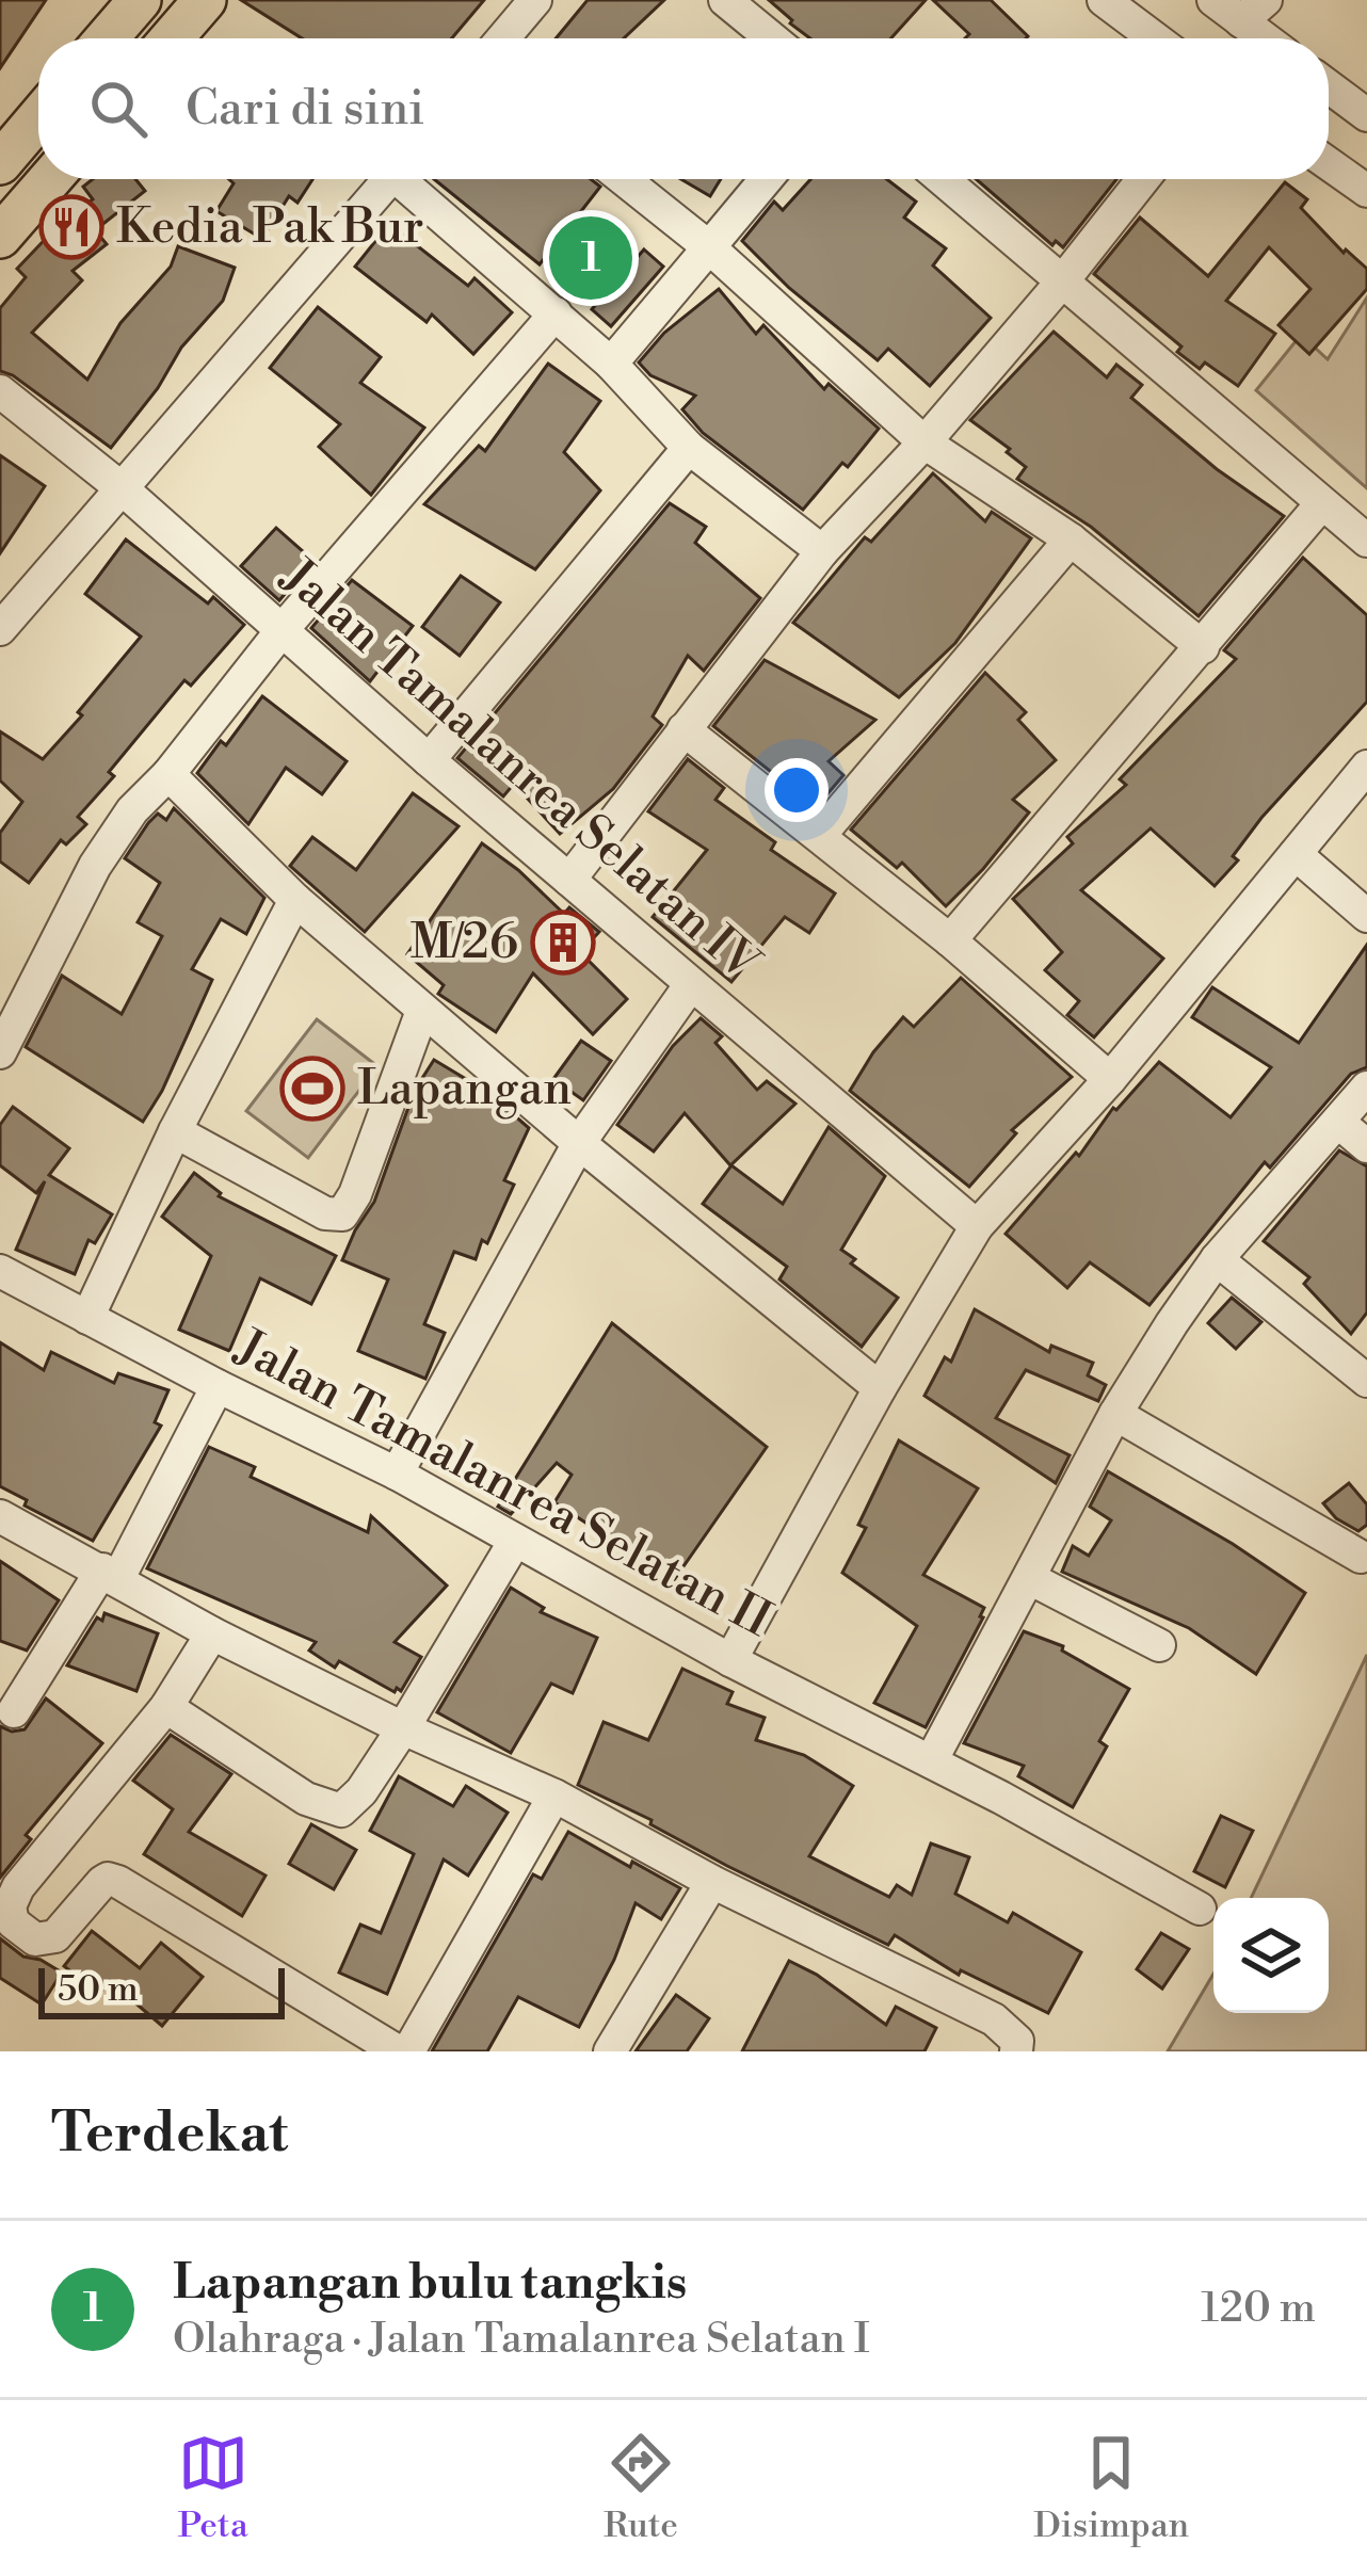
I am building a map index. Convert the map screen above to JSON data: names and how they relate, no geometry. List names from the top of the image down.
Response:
{
  "streets": {
    "street": ["Jalan Tamalanrea Selatan IV", "Jalan Tamalanrea Selatan II"]
  },
  "places": {
    "restaurant": ["Kedia Pak Bur"],
    "building": ["M/26"],
    "sports": ["Lapangan"]
  },
  "scale_bar": "50 m",
  "page": {
    "search": "Cari di sini",
    "pins": "1",
    "scale": "50 m",
    "heading": "Terdekat",
    "list": [
      {
        "mark": "1",
        "name": "Lapangan bulu tangkis",
        "note": "Olahraga · Jalan Tamalanrea Selatan I",
        "value": "120 m"
      }
    ],
    "nav": ["Peta", "Rute", "Disimpan"]
  }
}
